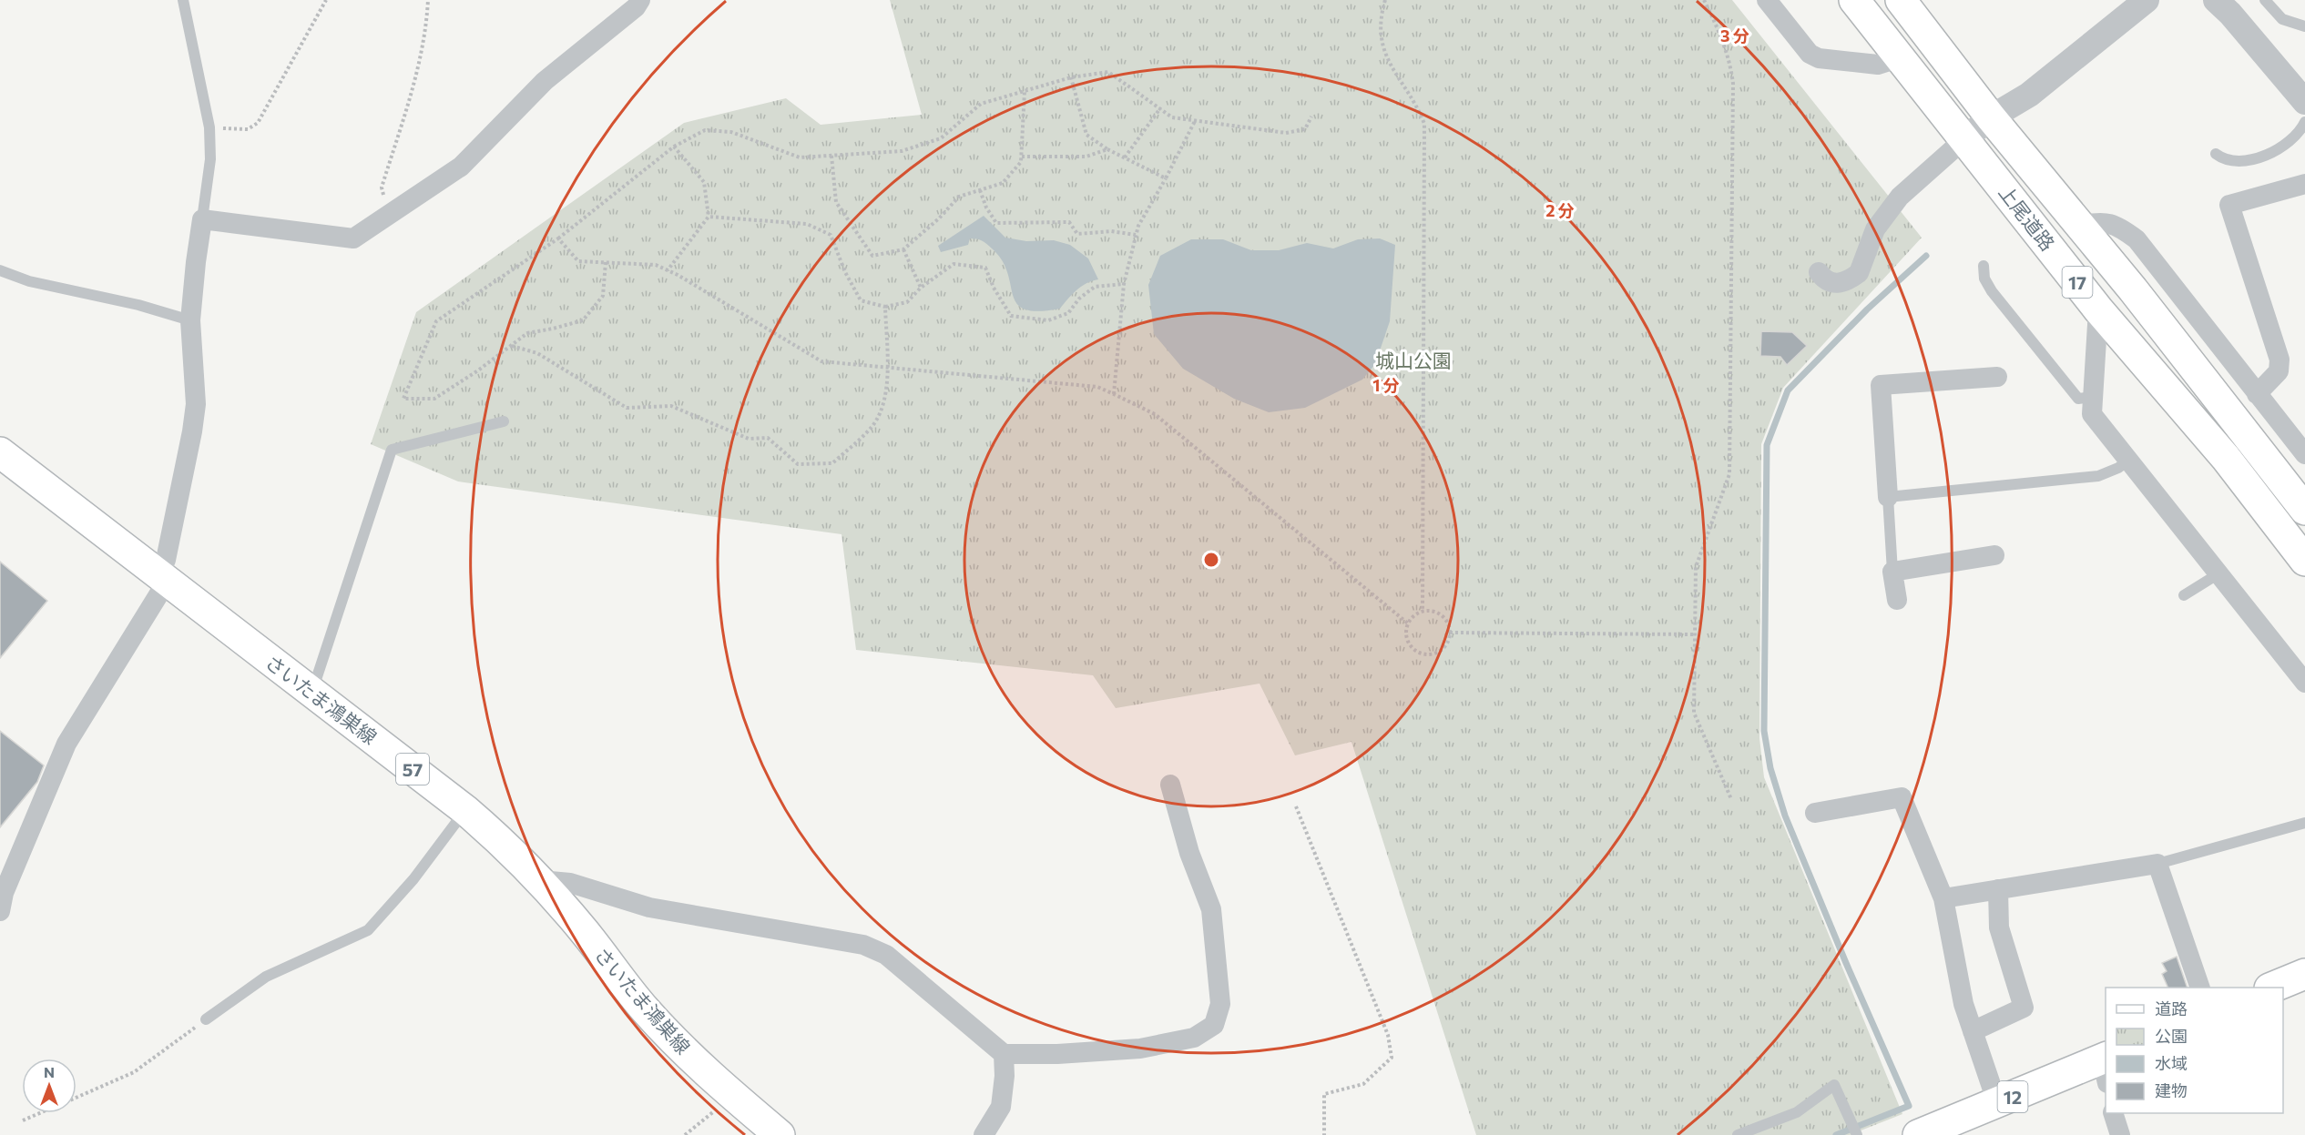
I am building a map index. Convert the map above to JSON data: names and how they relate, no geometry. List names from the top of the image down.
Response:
{
  "streets": {
    "main road": [
      "上尾道路",
      "17",
      "さいたま鴻巣線",
      "57",
      "12"
    ]
  },
  "parks": ["城山公園"],
  "legend": [
    "道路",
    "公園",
    "水域",
    "建物"
  ],
  "north": "top",
  "rings": ["3 分", "2 分", "1 分"]
}
